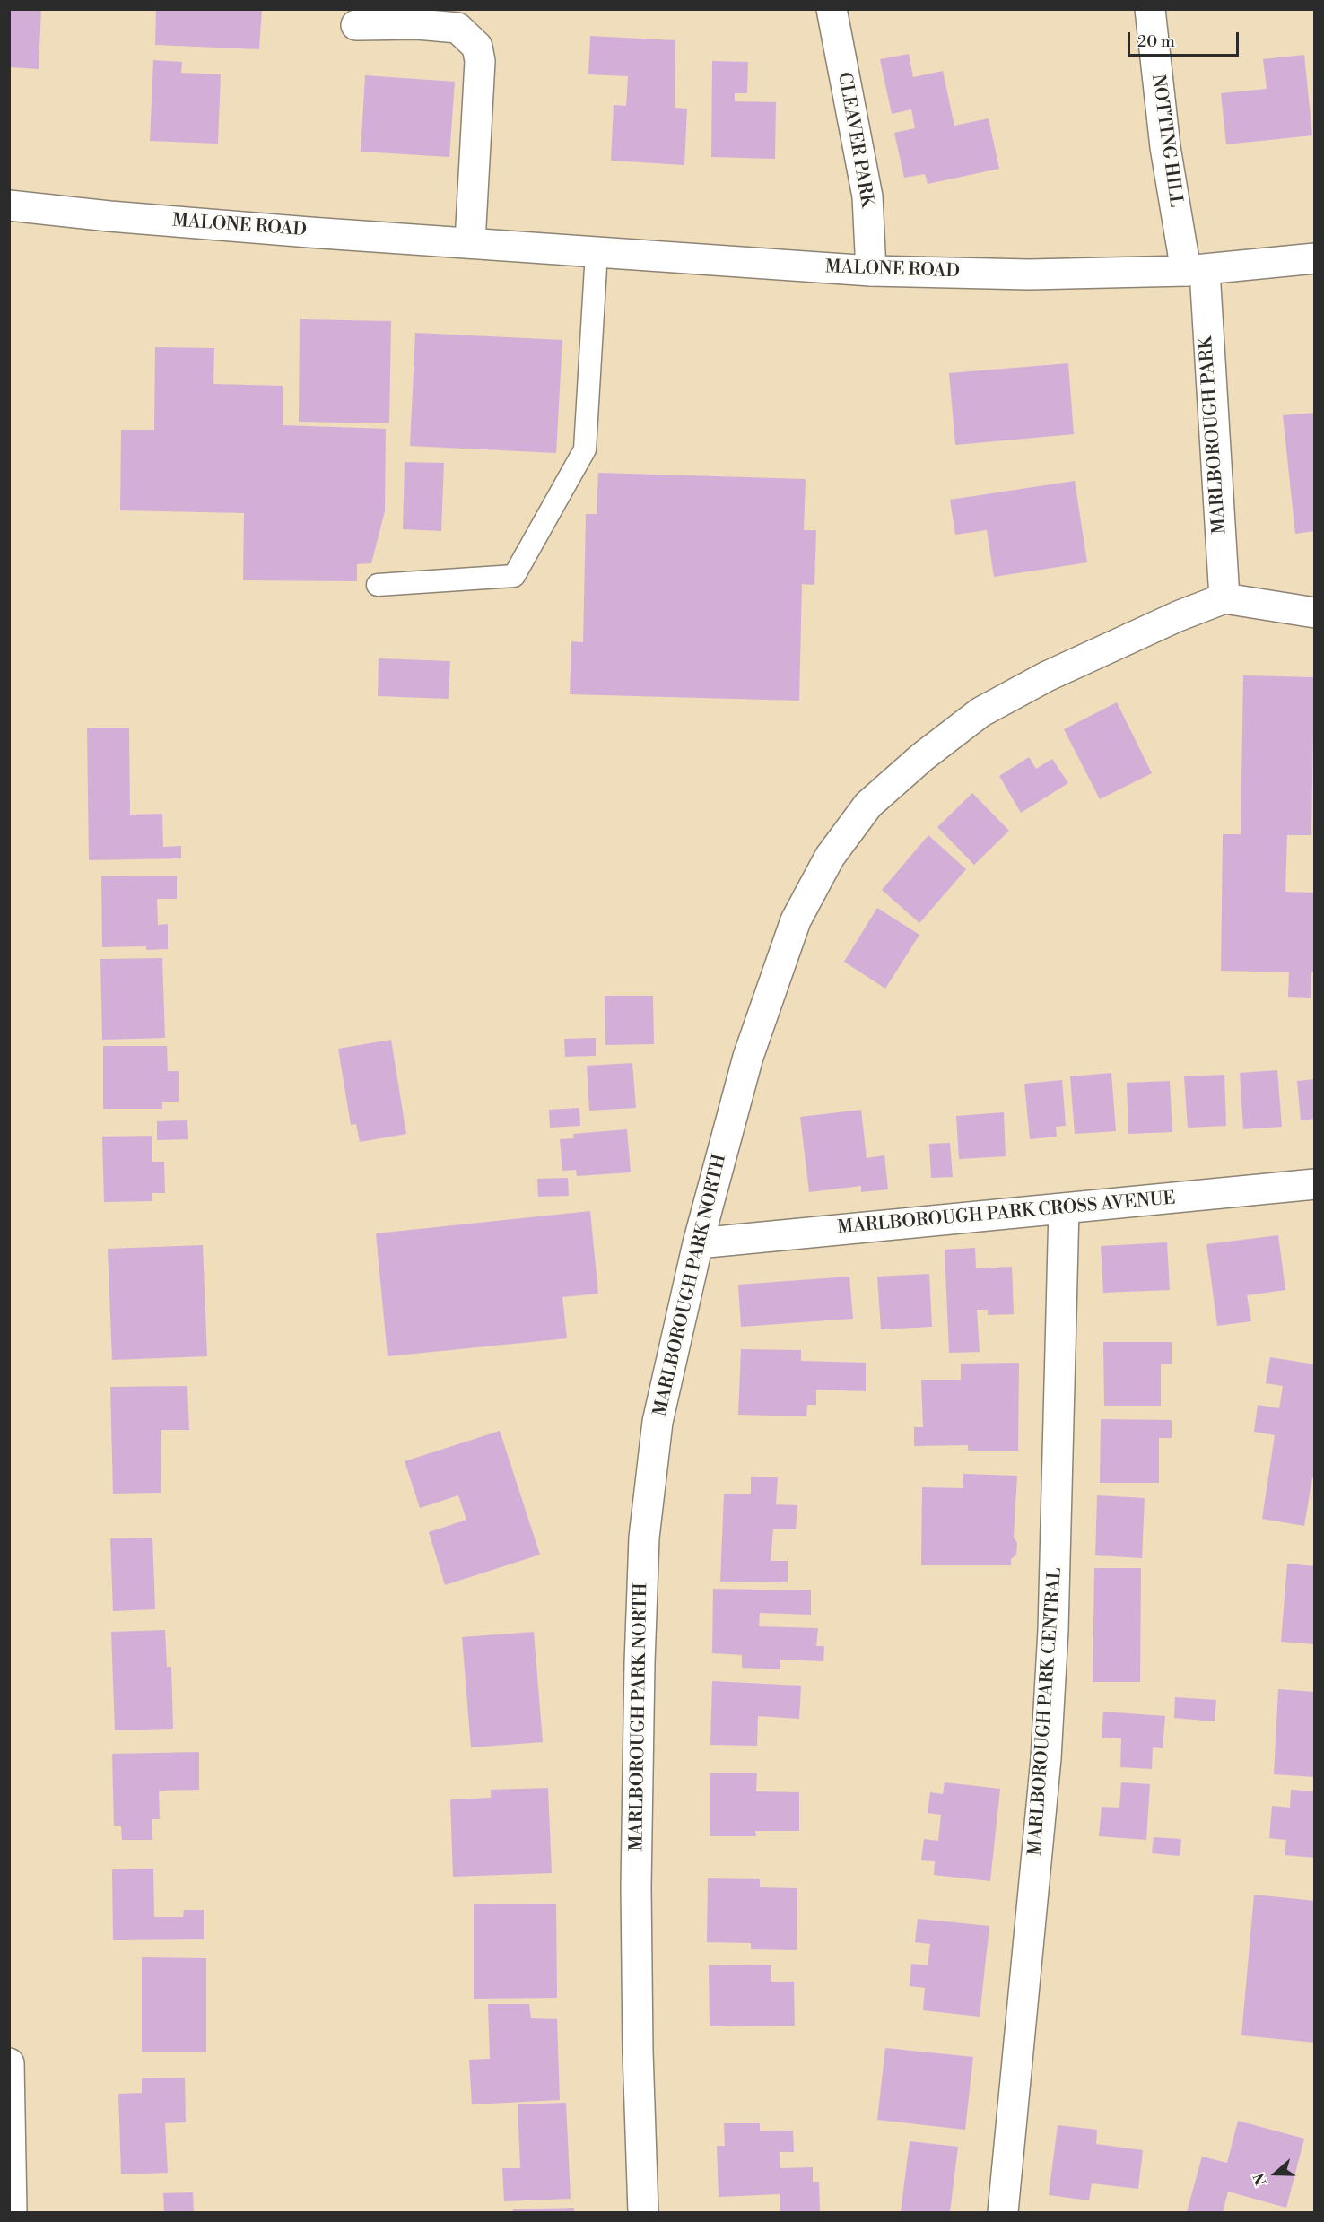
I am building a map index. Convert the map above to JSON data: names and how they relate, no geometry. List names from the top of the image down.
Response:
{
  "streets": {
    "street": [
      "CLEAVER PARK",
      "NOTTING HILL",
      "MALONE ROAD",
      "MARLBOROUGH PARK",
      "MARLBOROUGH PARK CROSS AVENUE",
      "MARLBOROUGH PARK NORTH",
      "MARLBOROUGH PARK CENTRAL"
    ]
  },
  "crossings": [
    ["CLEAVER PARK", "MALONE ROAD"],
    ["NOTTING HILL", "MALONE ROAD"],
    ["NOTTING HILL", "MARLBOROUGH PARK"],
    ["MALONE ROAD", "MARLBOROUGH PARK"],
    ["MARLBOROUGH PARK", "MARLBOROUGH PARK NORTH"],
    ["MARLBOROUGH PARK CROSS AVENUE", "MARLBOROUGH PARK NORTH"],
    ["MARLBOROUGH PARK CROSS AVENUE", "MARLBOROUGH PARK CENTRAL"]
  ],
  "scale_bar": "20 m",
  "north": "left"
}
